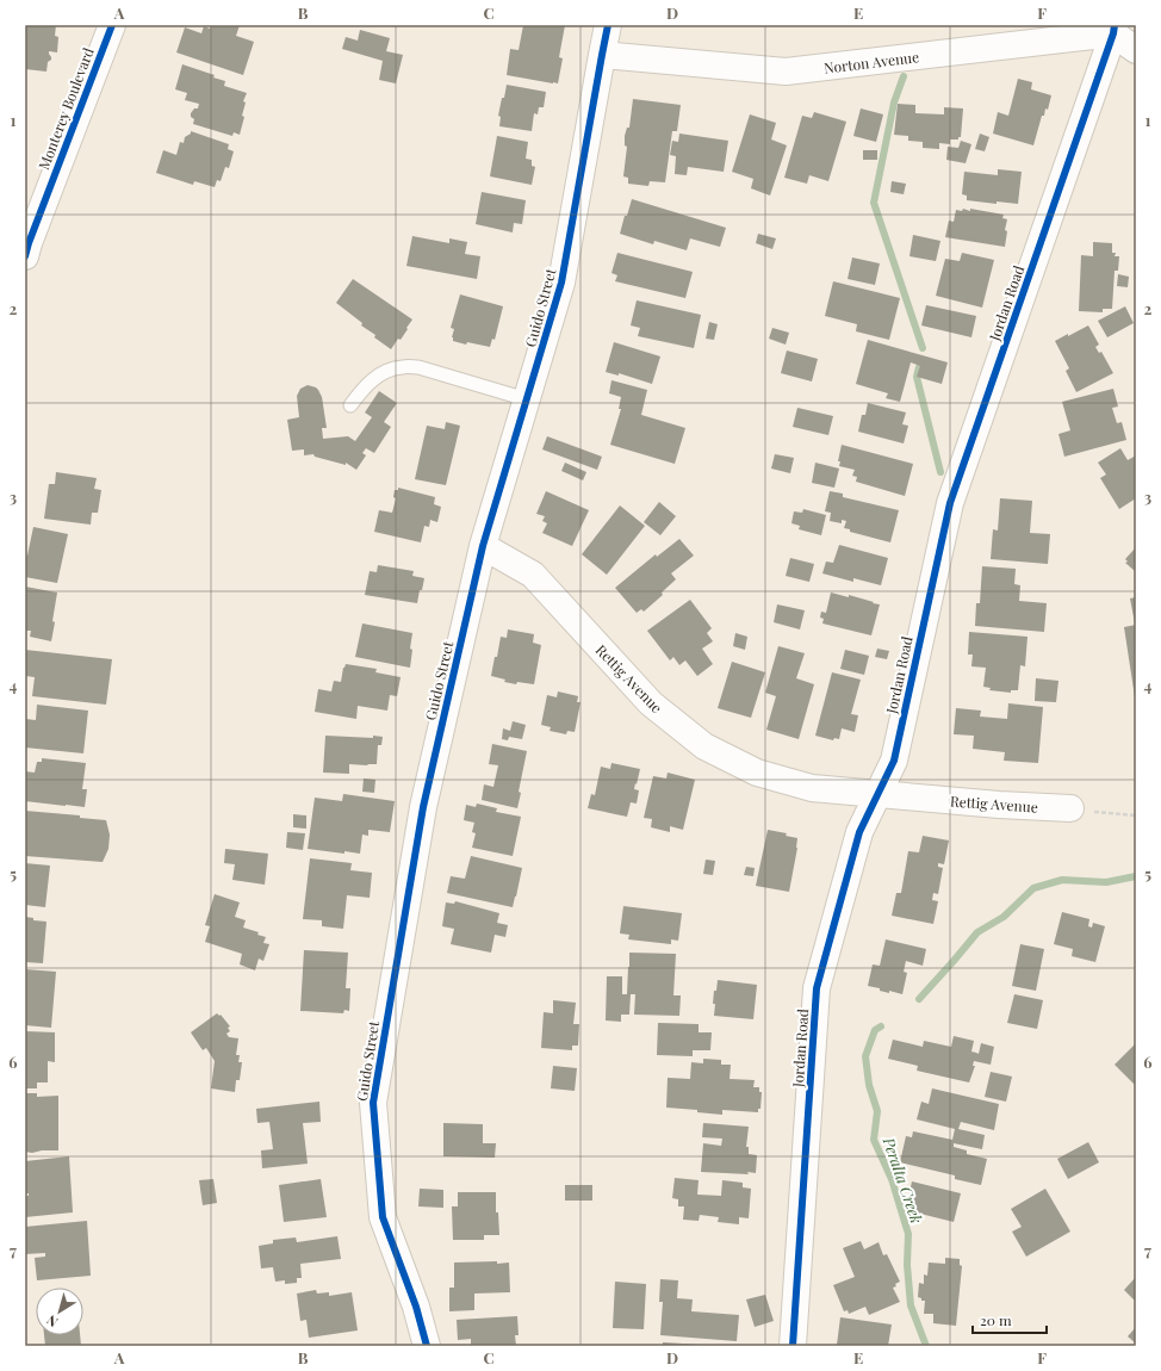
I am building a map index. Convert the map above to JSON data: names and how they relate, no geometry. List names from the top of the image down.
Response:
{
  "streets": {
    "street": [
      "Norton Avenue",
      "Monterey Boulevard",
      "Jordan Road",
      "Guido Street",
      "Rettig Avenue"
    ]
  },
  "crossings": [
    ["Norton Avenue", "Jordan Road"],
    ["Norton Avenue", "Guido Street"],
    ["Jordan Road", "Rettig Avenue"],
    ["Guido Street", "Rettig Avenue"]
  ],
  "water": ["Peralta Creek"],
  "scale_bar": "20 m",
  "north": "bottom left",
  "grid": {
    "columns": [
      "A",
      "B",
      "C",
      "D",
      "E",
      "F"
    ],
    "rows": [
      "1",
      "2",
      "3",
      "4",
      "5",
      "6",
      "7"
    ]
  }
}
